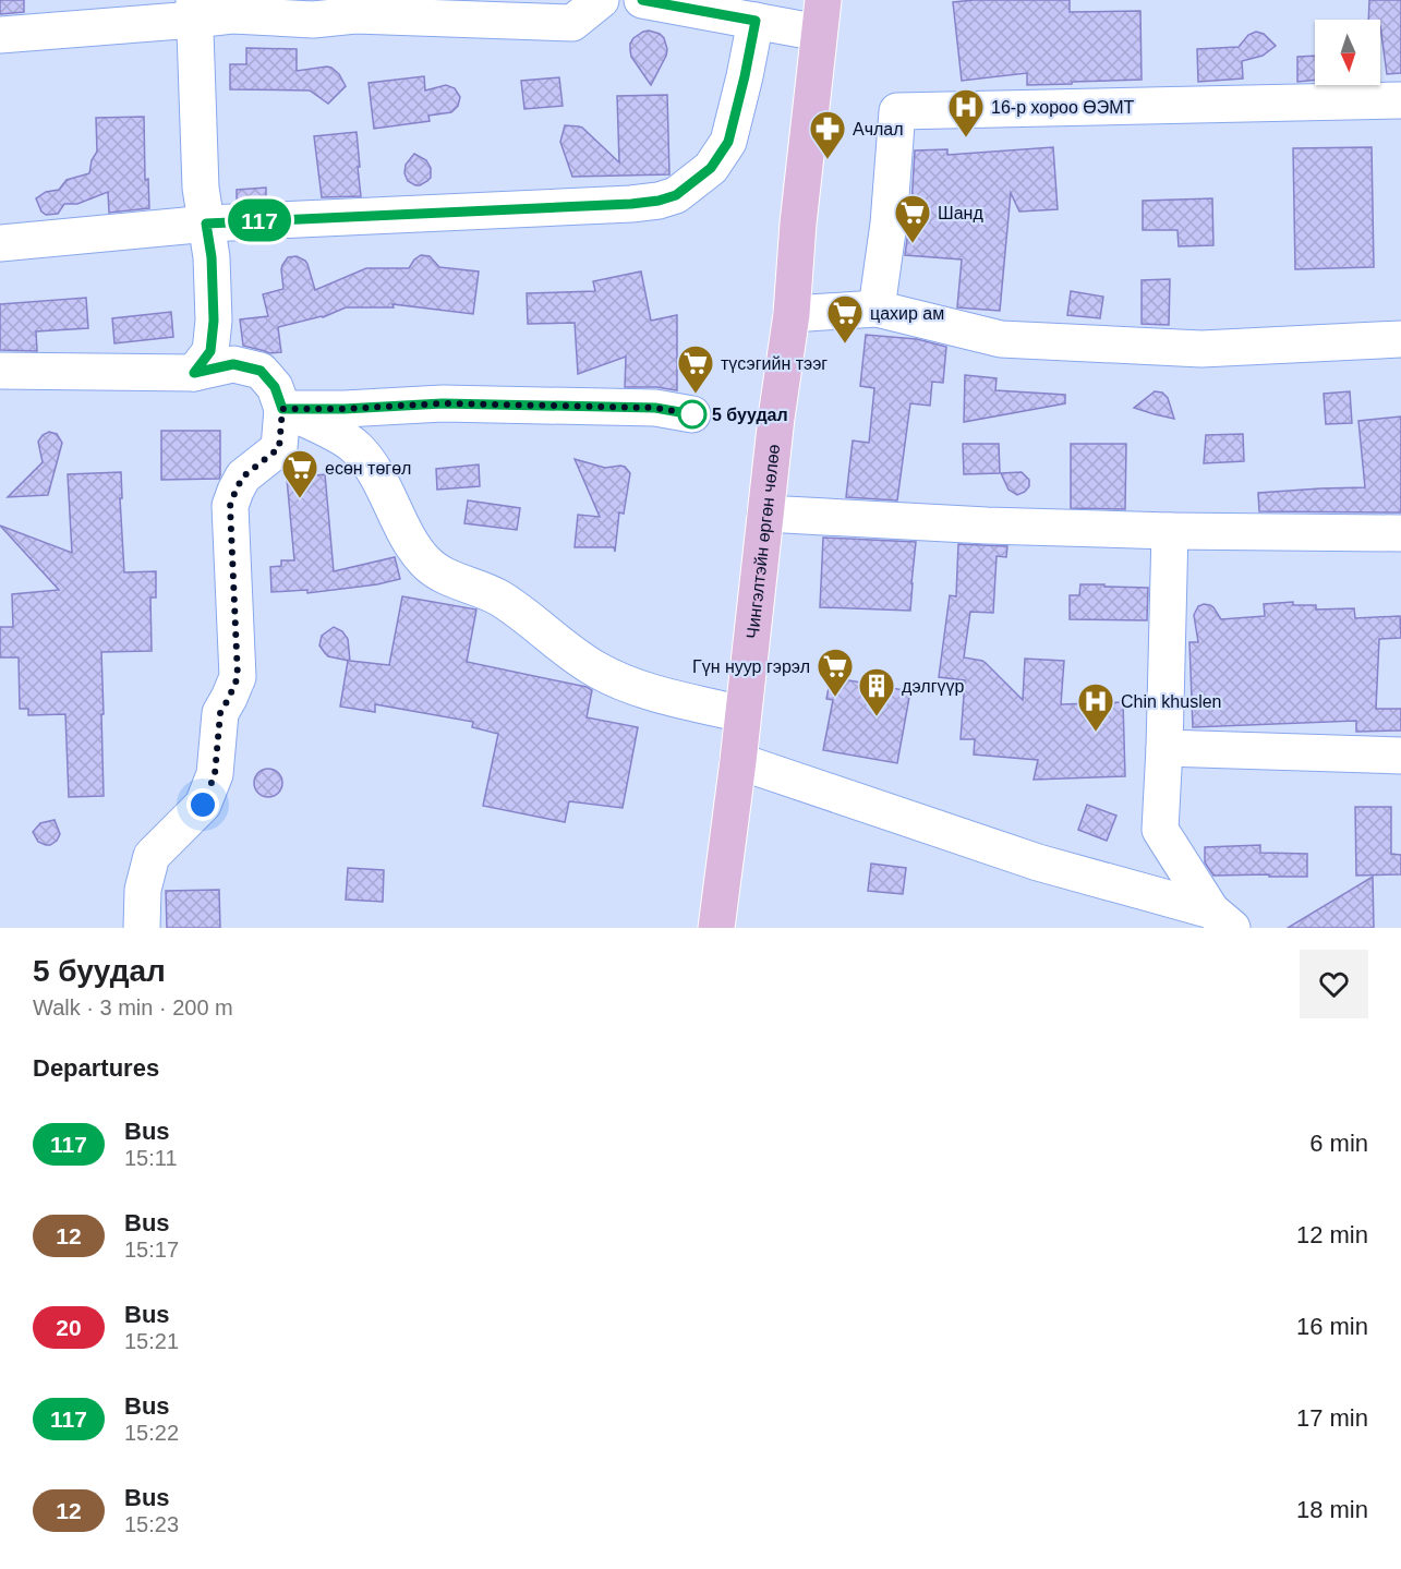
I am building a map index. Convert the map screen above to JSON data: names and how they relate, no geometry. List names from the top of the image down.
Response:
{
  "streets": {
    "main road": ["Чингэлтэйн өргөн чөлөө"]
  },
  "places": {
    "hospital": ["16-р хороо ӨЭМТ", "Chin khuslen"],
    "pharmacy": ["Ачлал"],
    "supermarket": [
      "Шанд",
      "цахир ам",
      "түсэгийн тээг",
      "есөн төгөл",
      "Гүн нуур гэрэл"
    ],
    "other": ["5 буудал"],
    "building": ["дэлгүүр"]
  },
  "lines": ["bus line 117"],
  "north": "bottom",
  "page": {
    "on_map": "117",
    "heading": [
      ["5 буудал", "Walk · 3 min · 200 m"],
      "Departures"
    ],
    "list": [
      {
        "mark": "117",
        "name": "Bus",
        "note": "15:11",
        "value": "6 min"
      },
      {
        "mark": "12",
        "name": "Bus",
        "note": "15:17",
        "value": "12 min"
      },
      {
        "mark": "20",
        "name": "Bus",
        "note": "15:21",
        "value": "16 min"
      },
      {
        "mark": "117",
        "name": "Bus",
        "note": "15:22",
        "value": "17 min"
      },
      {
        "mark": "12",
        "name": "Bus",
        "note": "15:23",
        "value": "18 min"
      }
    ]
  }
}
